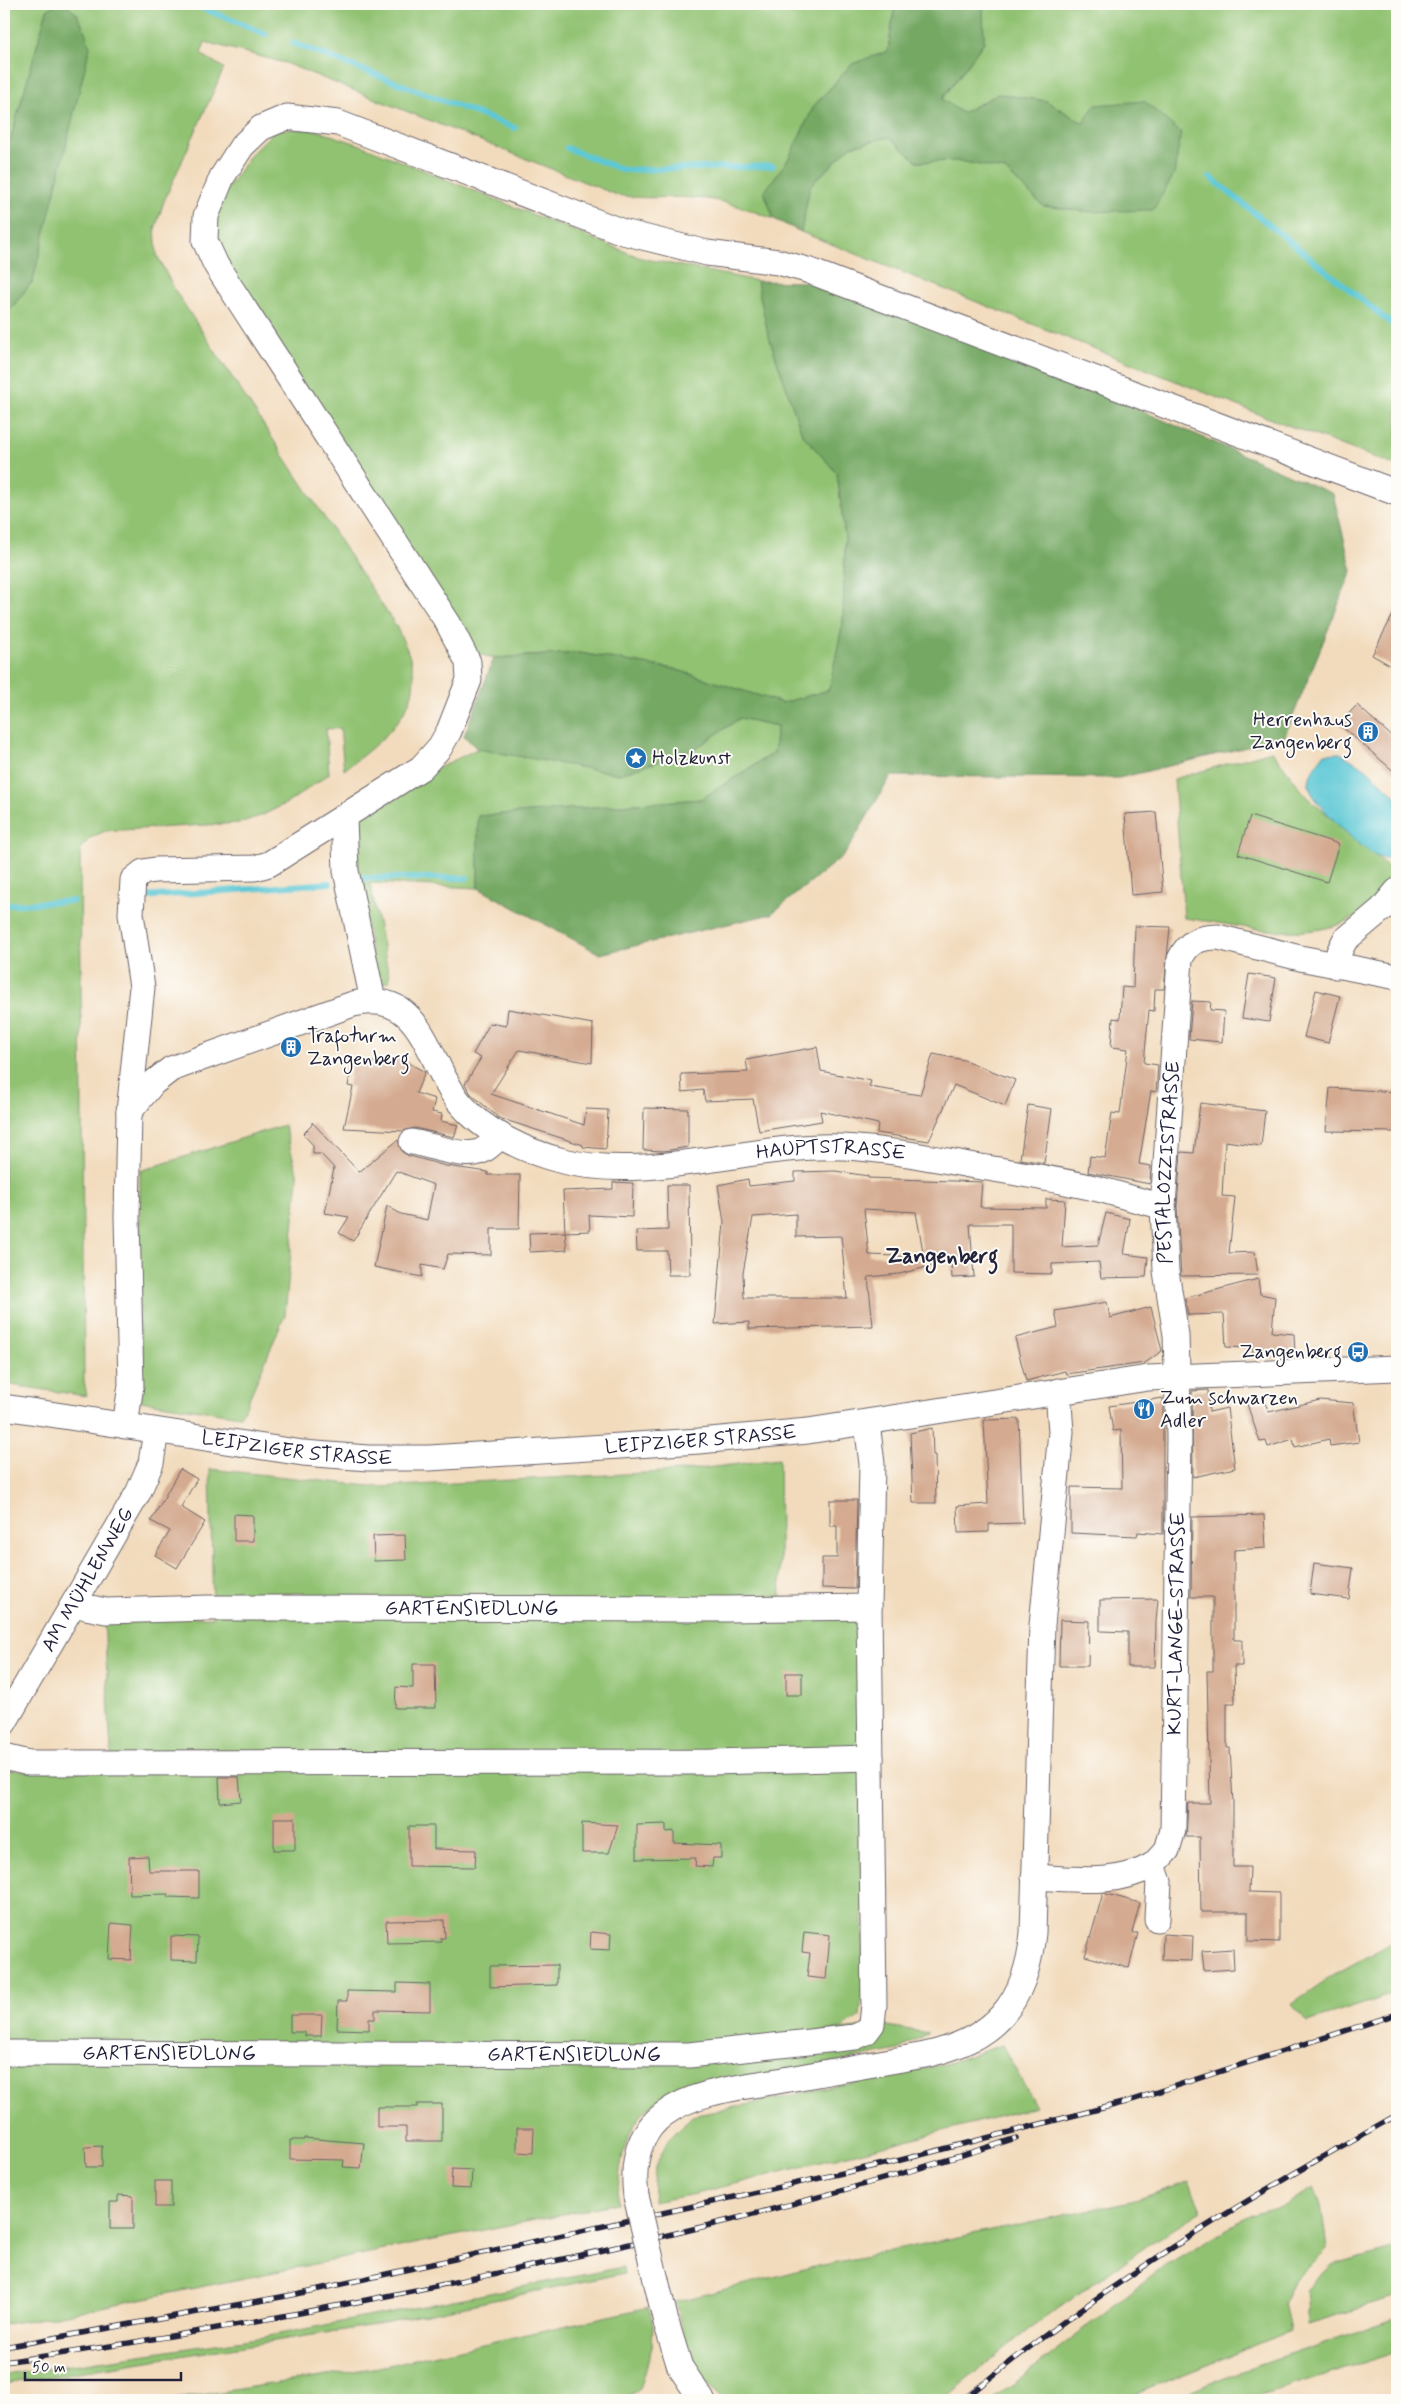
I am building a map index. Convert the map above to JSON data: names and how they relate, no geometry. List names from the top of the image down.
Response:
{
  "streets": {
    "street": [
      "HAUPTSTRASSE",
      "PESTALOZZISTRASSE",
      "LEIPZIGER STRASSE",
      "AM MÜHLENWEG",
      "GARTENSIEDLUNG",
      "KURT-LANGE-STRASSE"
    ]
  },
  "crossings": [
    ["HAUPTSTRASSE", "PESTALOZZISTRASSE"],
    ["PESTALOZZISTRASSE", "LEIPZIGER STRASSE"],
    ["PESTALOZZISTRASSE", "KURT-LANGE-STRASSE"],
    ["LEIPZIGER STRASSE", "AM MÜHLENWEG"],
    ["LEIPZIGER STRASSE", "GARTENSIEDLUNG"],
    ["LEIPZIGER STRASSE", "KURT-LANGE-STRASSE"],
    ["AM MÜHLENWEG", "GARTENSIEDLUNG"]
  ],
  "districts": ["Zangenberg"],
  "places": {
    "building": ["Herrenhaus Zangenberg", "Trafoturm Zangenberg"],
    "place": ["Holzkunst"],
    "bus stop": ["Zangenberg"],
    "restaurant": ["Zum schwarzen Adler"]
  },
  "scale_bar": "50 m"
}
